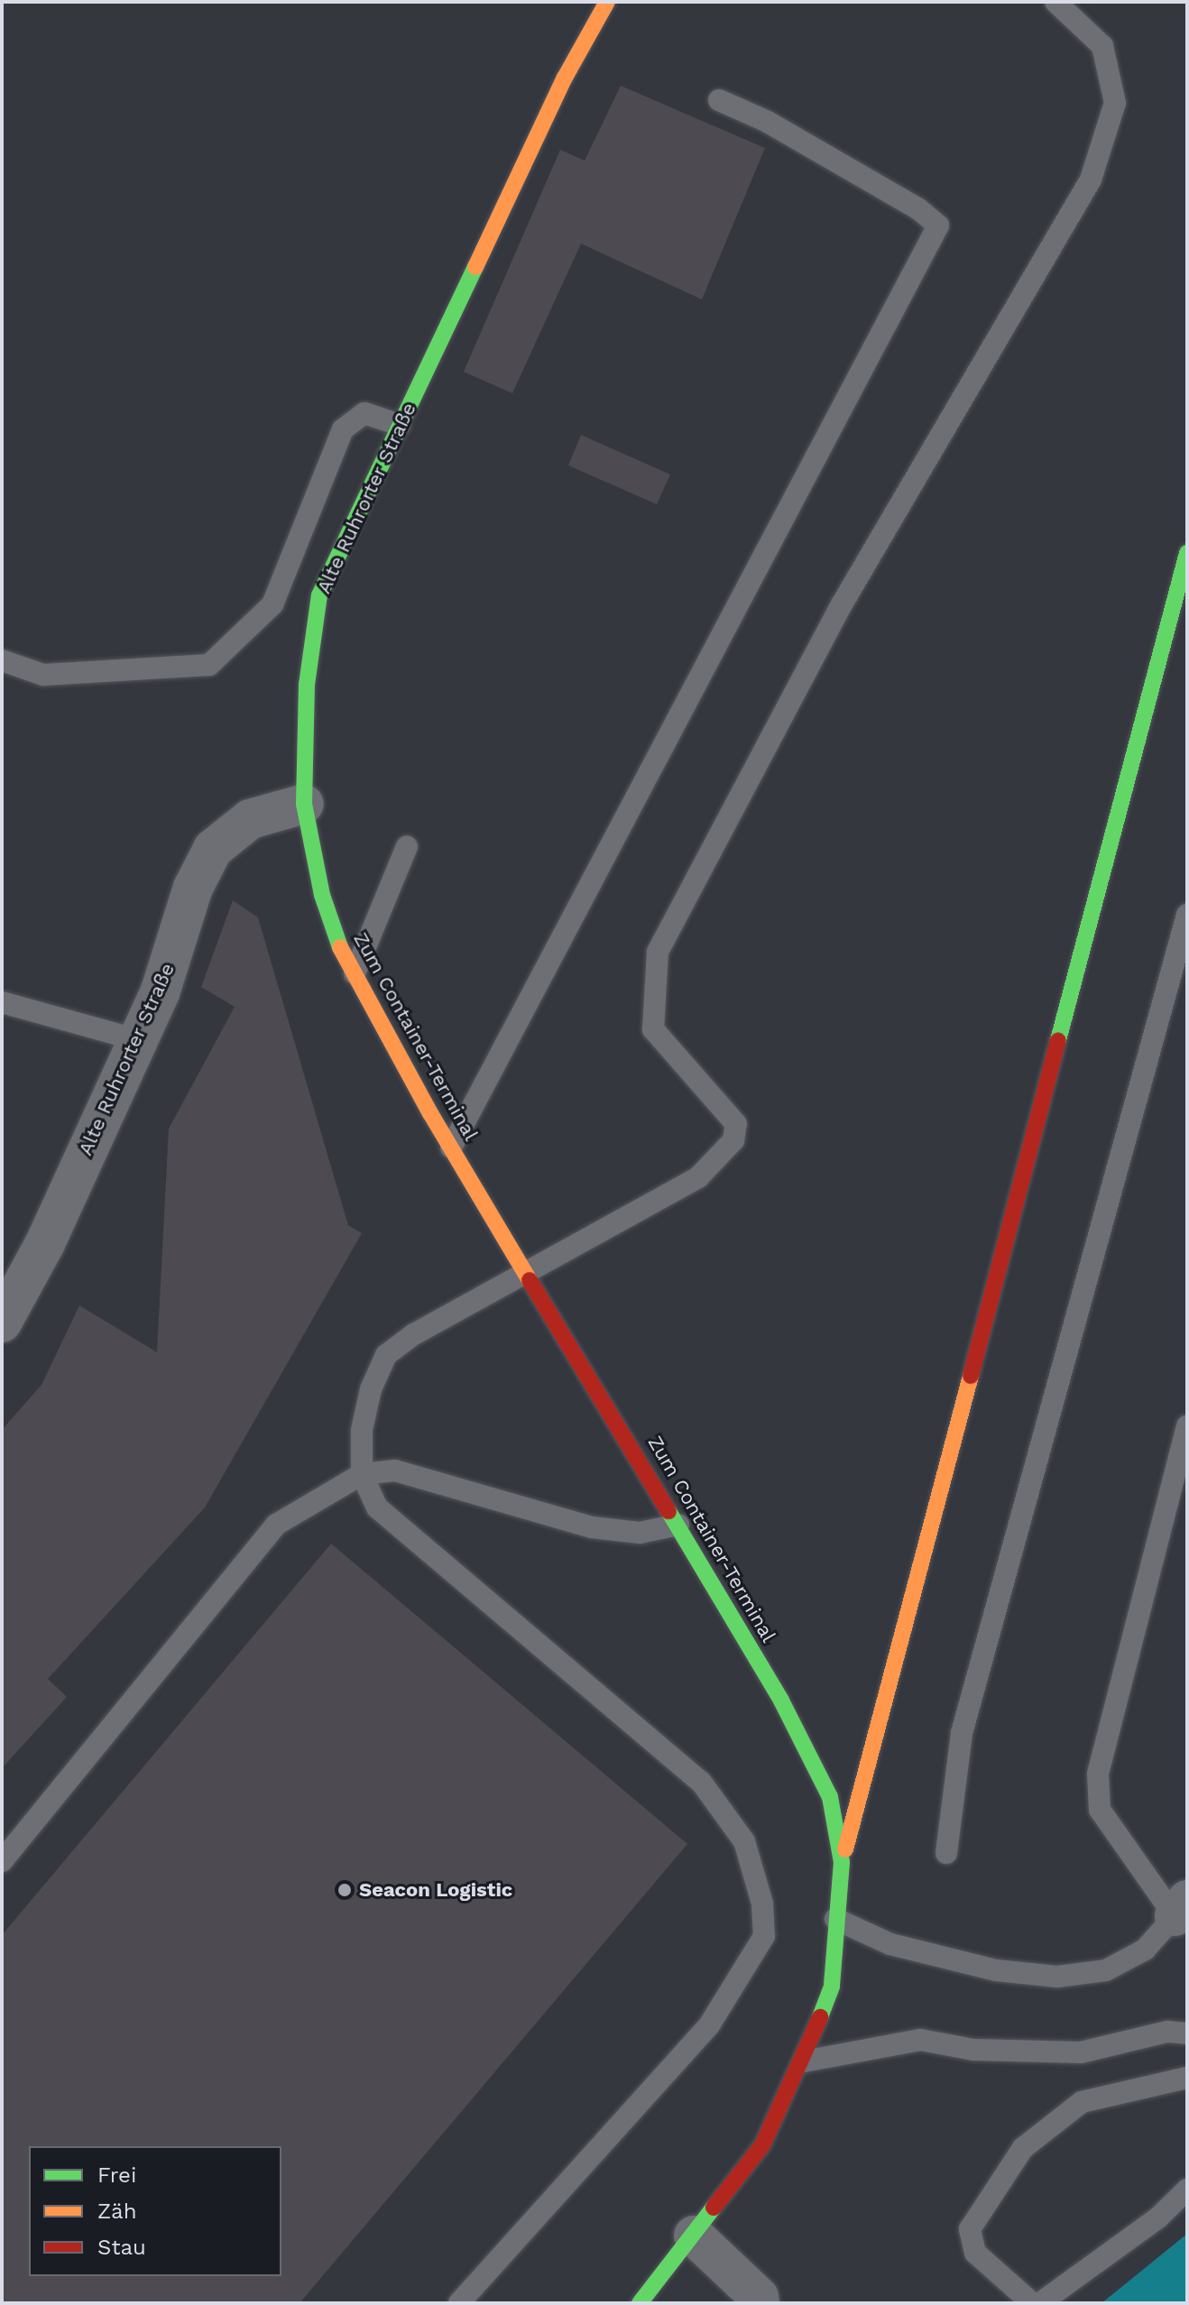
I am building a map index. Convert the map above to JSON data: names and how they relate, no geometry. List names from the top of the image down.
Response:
{
  "streets": {
    "street": ["Alte Ruhrorter Straße", "Zum Container-Terminal"]
  },
  "crossings": [
    ["Alte Ruhrorter Straße", "Zum Container-Terminal"]
  ],
  "places": ["Seacon Logistic"],
  "legend": ["Frei", "Zäh", "Stau"]
}
